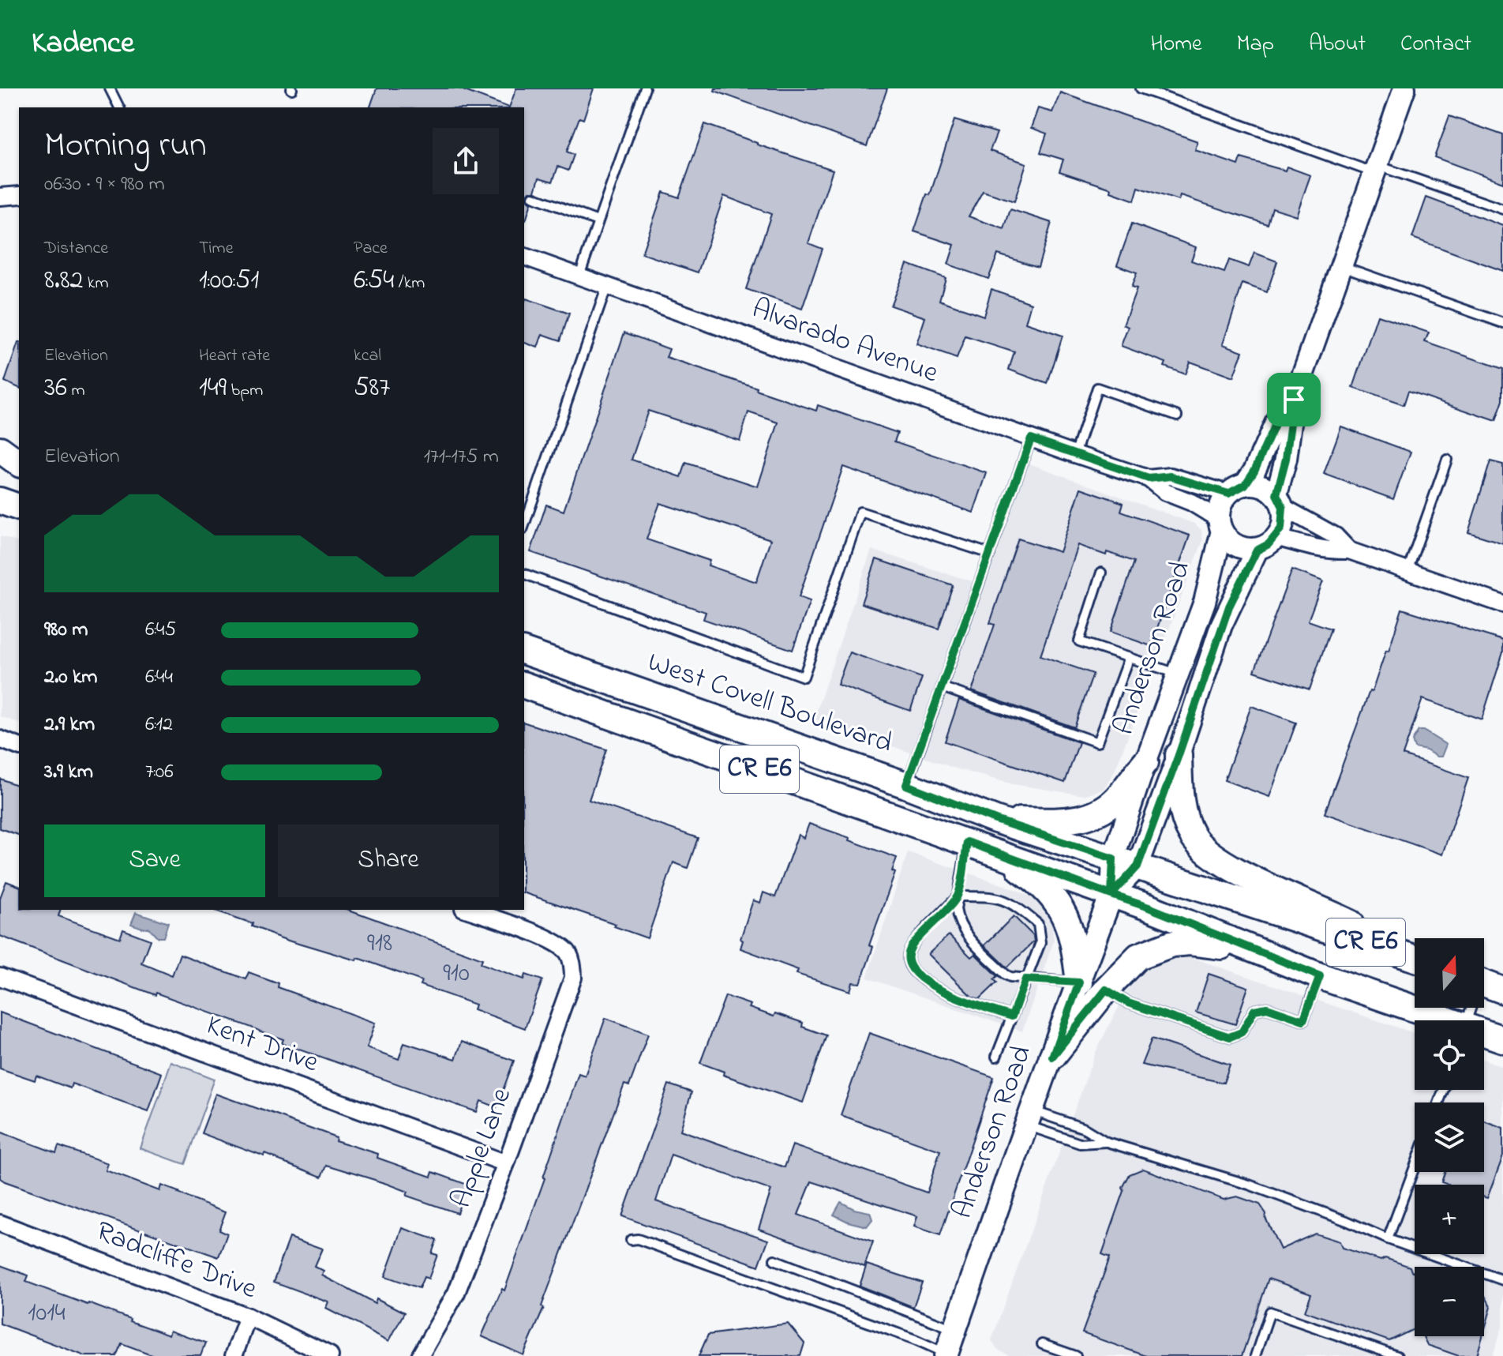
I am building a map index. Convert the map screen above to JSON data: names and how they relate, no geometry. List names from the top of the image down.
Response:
{
  "streets": {
    "main road": ["Anderson Road", "West Covell Boulevard", "CR E6"],
    "street": [
      "Alvarado Avenue",
      "Kent Drive",
      "Apple Lane",
      "Radcliffe Drive"
    ]
  },
  "crossings": [
    ["Alvarado Avenue", "Anderson Road"],
    ["Anderson Road", "West Covell Boulevard"],
    ["Anderson Road", "CR E6"],
    ["Kent Drive", "Apple Lane"]
  ],
  "house_numbers": ["918", "910", "1014"],
  "north": "top",
  "page": {
    "header": "Kadence",
    "nav": [
      "Home",
      "Map",
      "About",
      "Contact"
    ],
    "heading": ["Morning run", "06:30 · 9 × 980 m"],
    "stats": [
      ["Distance", "8.82 km"],
      ["Time", "1:00:51"],
      ["Pace", "6:54 /km"],
      ["Elevation", "36 m"],
      ["Heart rate", "149 bpm"],
      ["kcal", "587"]
    ],
    "chart": ["Elevation", "171–175 m"],
    "list": [
      {
        "name": "980 m",
        "note": "6:45"
      },
      {
        "name": "2.0 km",
        "note": "6:44"
      },
      {
        "name": "2.9 km",
        "note": "6:12"
      },
      {
        "name": "3.9 km",
        "note": "7:06"
      }
    ],
    "buttons": ["Save", "Share"],
    "map_buttons": ["+", "−"]
  }
}
